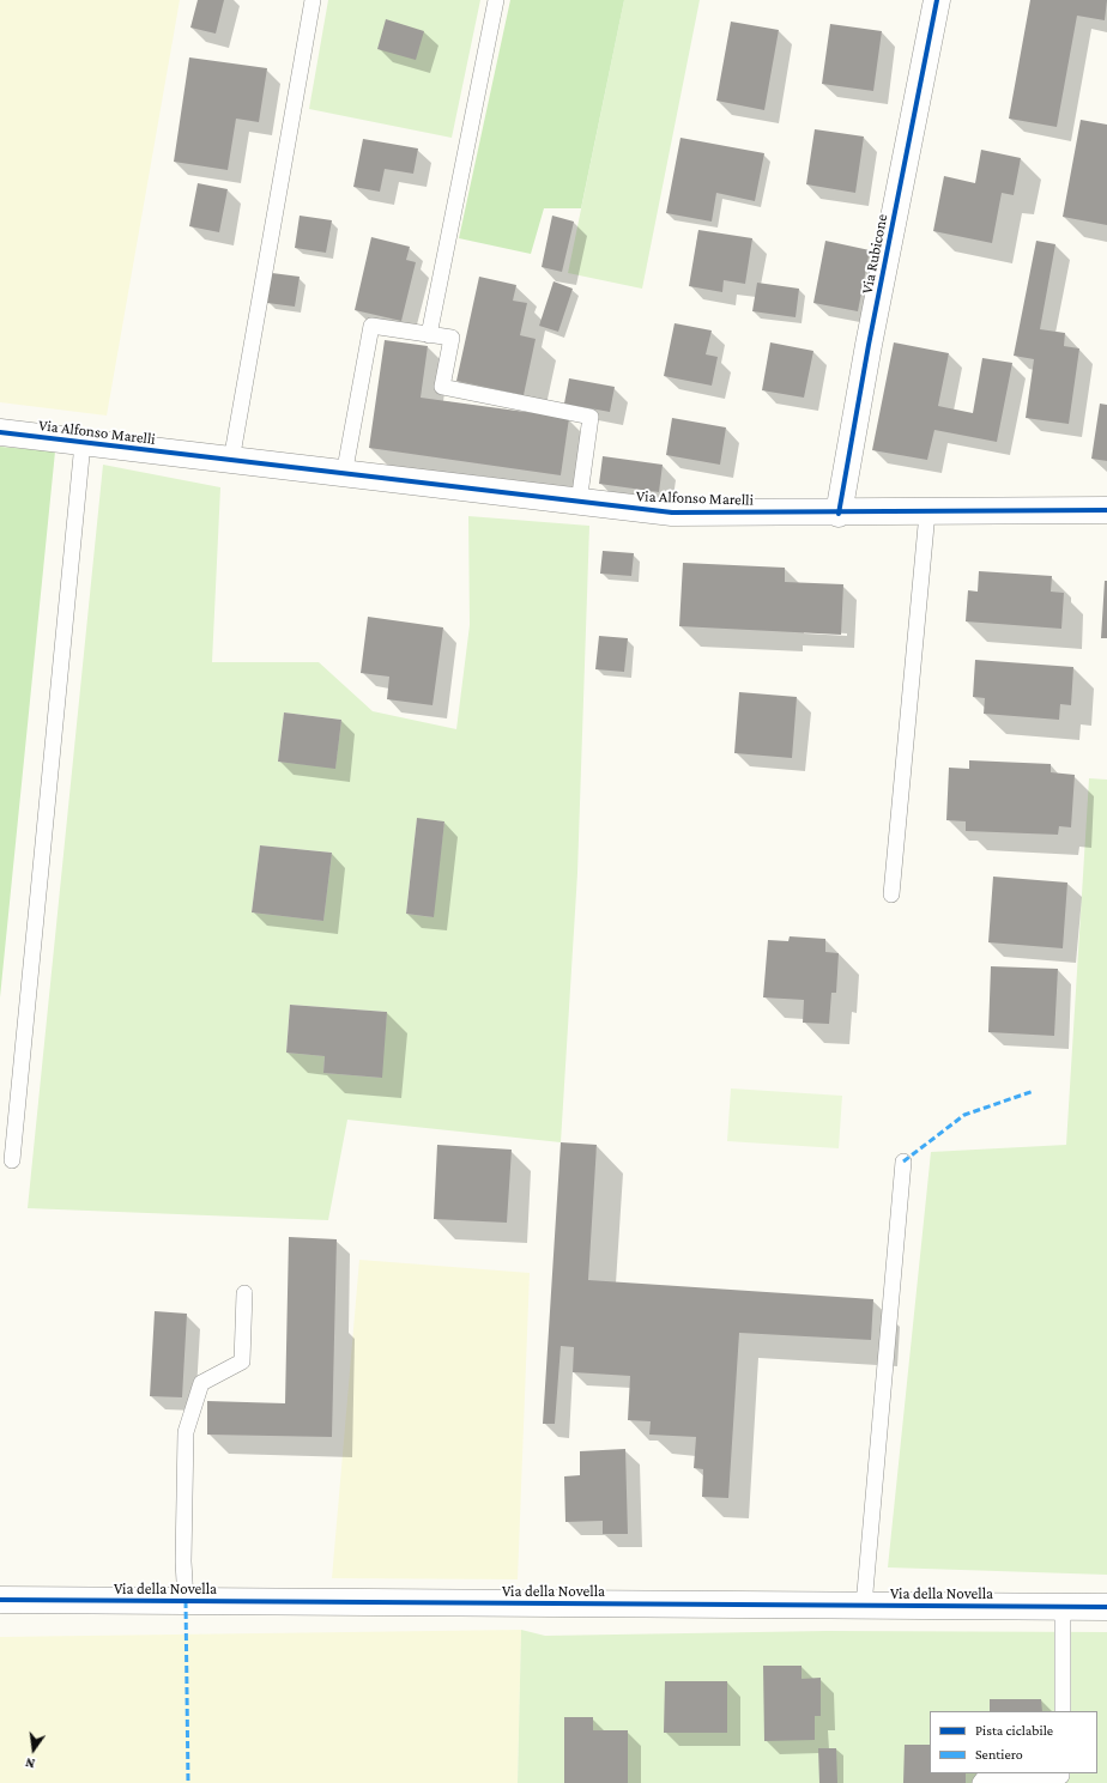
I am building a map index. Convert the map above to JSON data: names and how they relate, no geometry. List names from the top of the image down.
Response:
{
  "streets": {
    "street": ["Via Rubicone", "Via Alfonso Marelli", "Via della Novella"]
  },
  "crossings": [
    ["Via Rubicone", "Via Alfonso Marelli"]
  ],
  "legend": ["Pista ciclabile", "Sentiero"],
  "north": "bottom"
}
